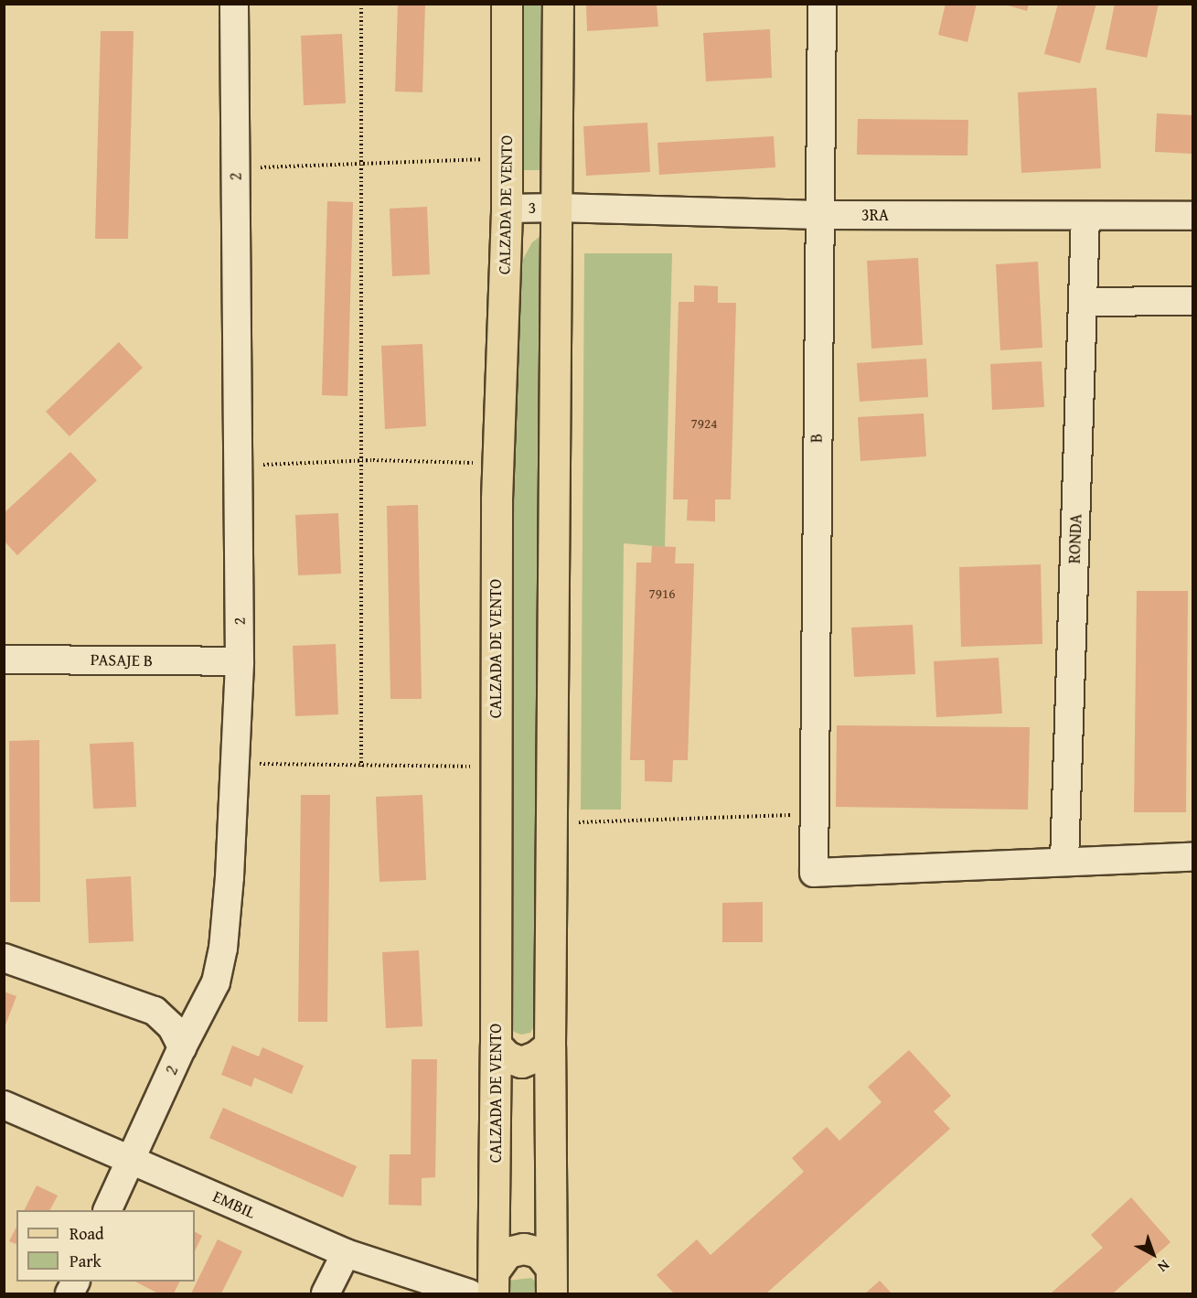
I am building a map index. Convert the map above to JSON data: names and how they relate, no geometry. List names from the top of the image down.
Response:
{
  "streets": {
    "main road": ["CALZADA DE VENTO"],
    "street": [
      "2",
      "3",
      "3RA",
      "B",
      "RONDA",
      "PASAJE B",
      "EMBIL"
    ]
  },
  "crossings": [
    ["2", "PASAJE B"],
    ["2", "EMBIL"],
    ["CALZADA DE VENTO", "3"],
    ["3", "3RA"],
    ["3RA", "B"],
    ["3RA", "RONDA"],
    ["B", "RONDA"]
  ],
  "house_numbers": ["7924", "7916"],
  "legend": ["Road", "Park"],
  "north": "bottom right"
}
